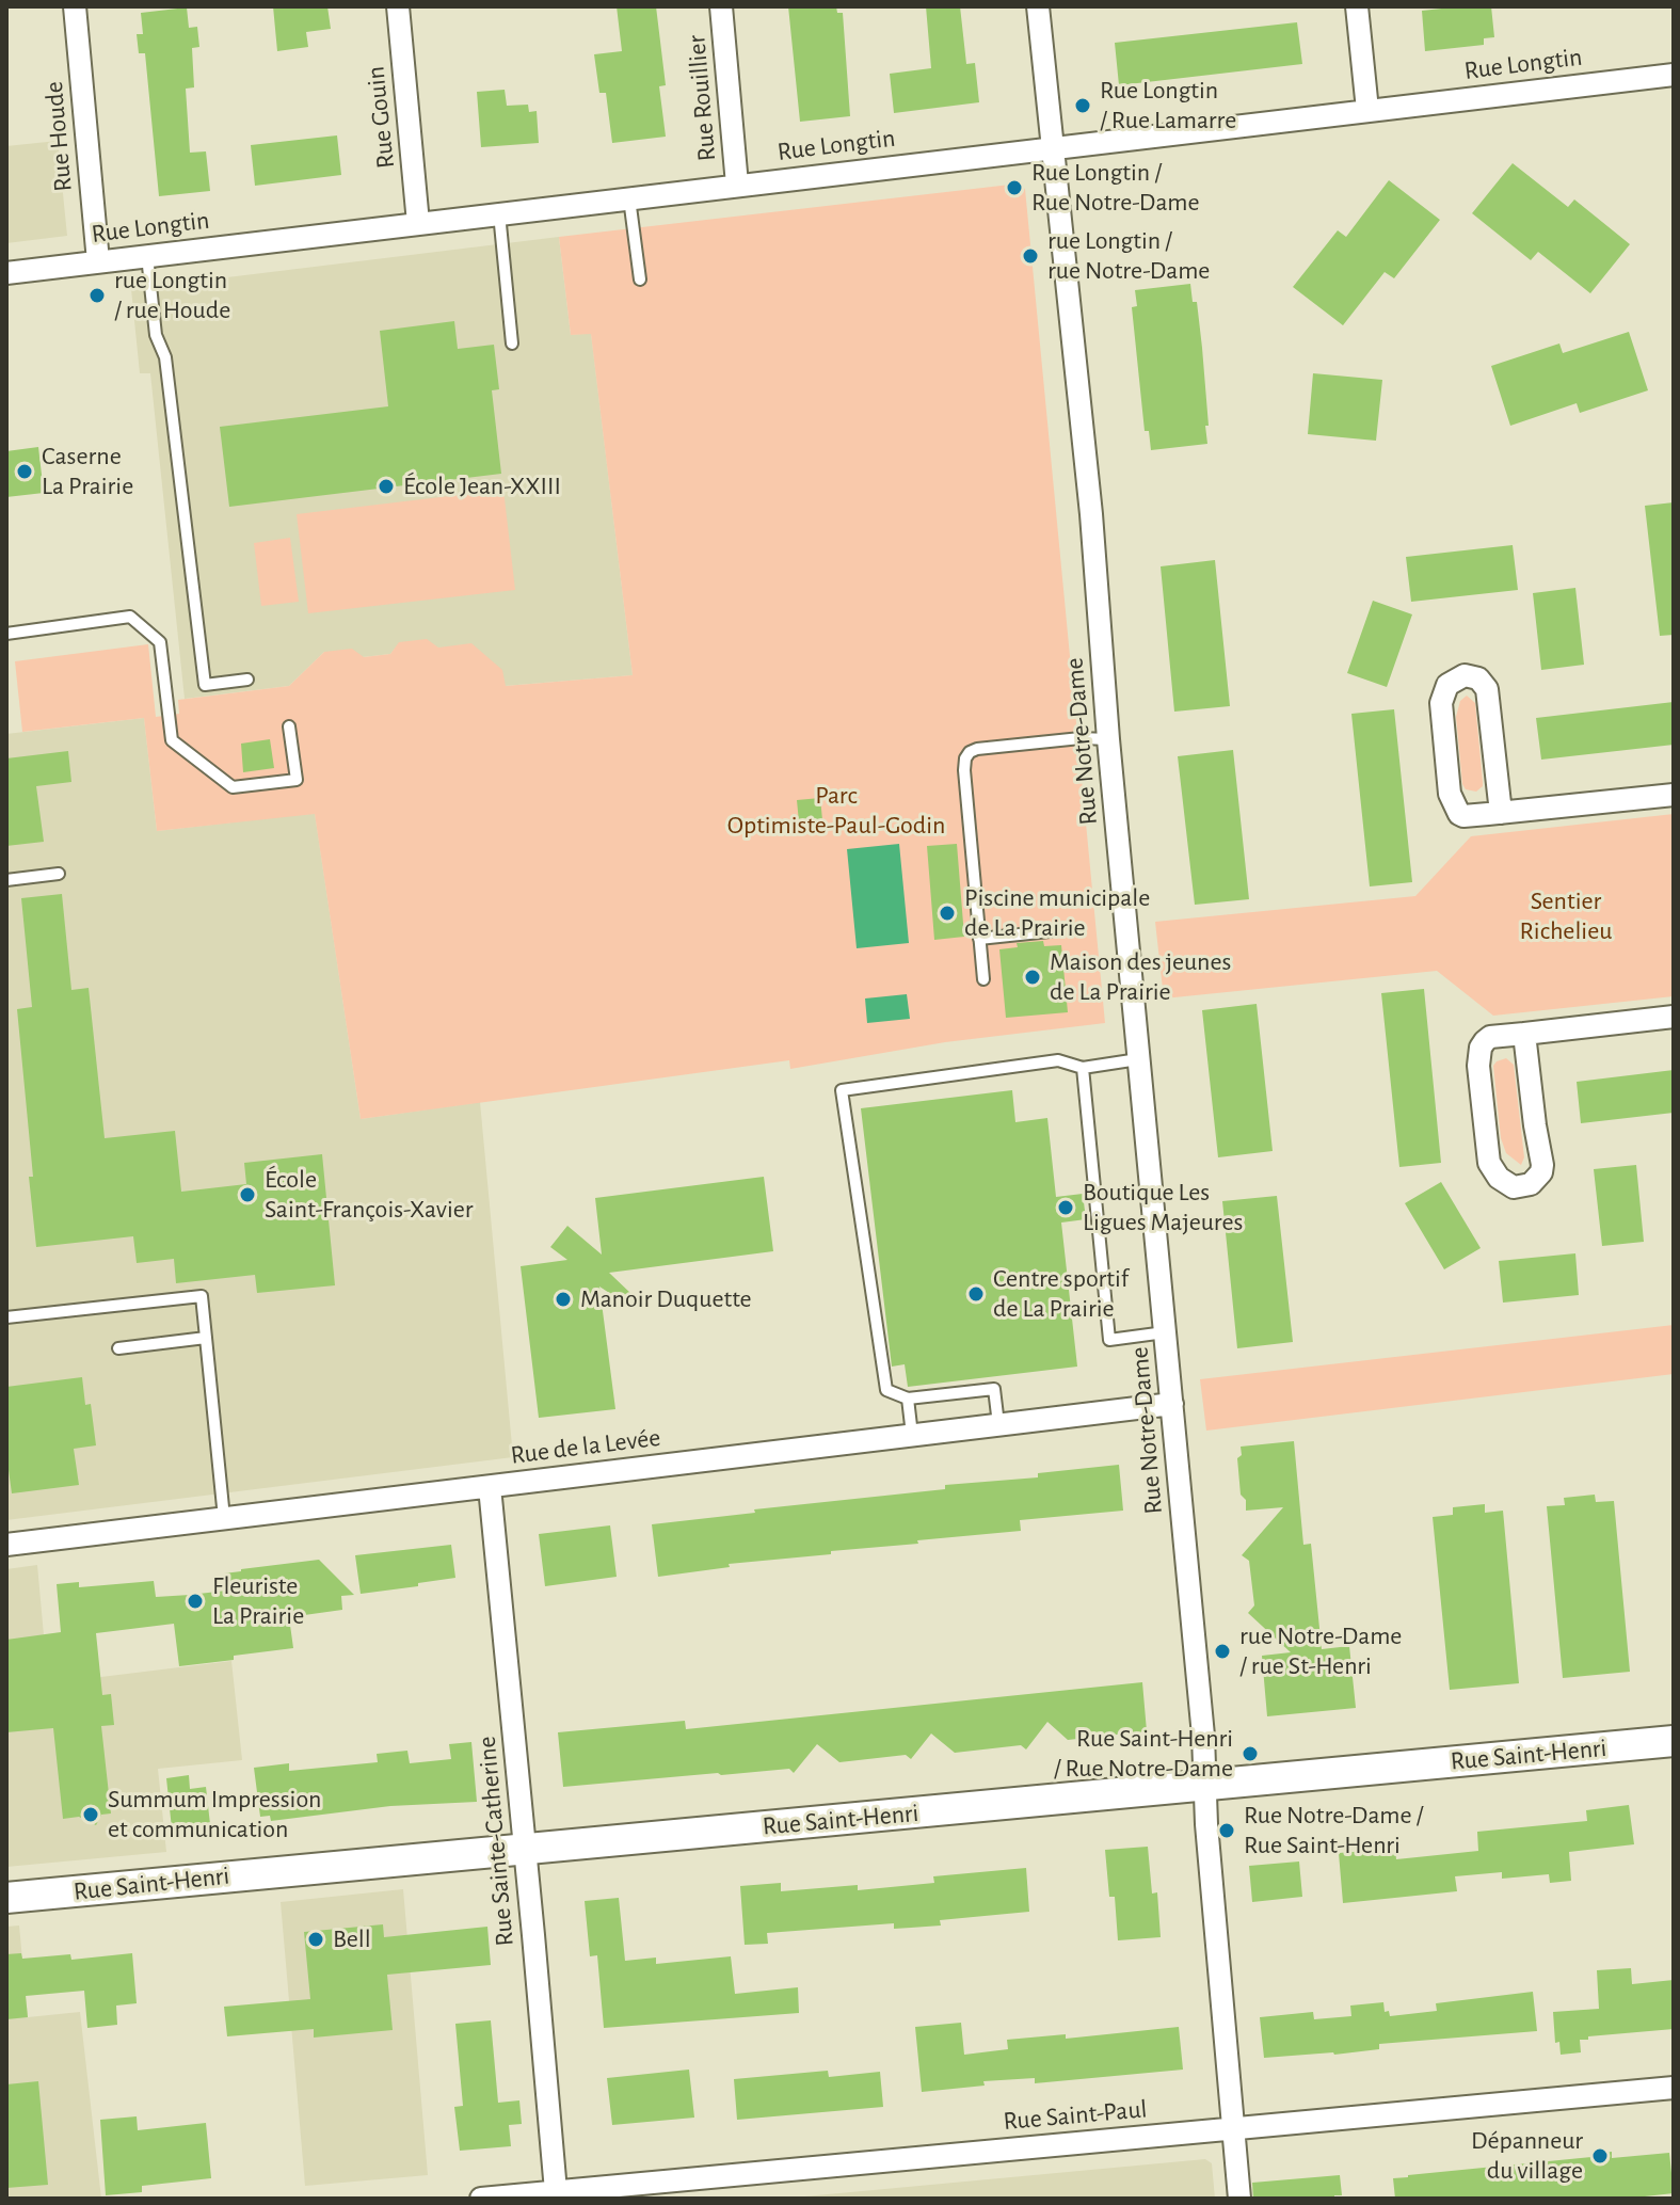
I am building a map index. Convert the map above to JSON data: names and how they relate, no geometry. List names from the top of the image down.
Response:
{
  "streets": {
    "street": [
      "Rue Longtin",
      "Rue Rouillier",
      "Rue Gouin",
      "Rue Houde",
      "Rue Notre-Dame",
      "Rue de la Levée",
      "Rue Saint-Henri",
      "Rue Sainte-Catherine",
      "Rue Saint-Paul"
    ]
  },
  "crossings": [
    ["Rue Longtin", "Rue Rouillier"],
    ["Rue Longtin", "Rue Gouin"],
    ["Rue Longtin", "Rue Houde"],
    ["Rue Longtin", "Rue Notre-Dame"],
    ["Rue Notre-Dame", "Rue de la Levée"],
    ["Rue Notre-Dame", "Rue Saint-Henri"],
    ["Rue Notre-Dame", "Rue Saint-Paul"],
    ["Rue de la Levée", "Rue Sainte-Catherine"],
    ["Rue Saint-Henri", "Rue Sainte-Catherine"],
    ["Rue Sainte-Catherine", "Rue Saint-Paul"]
  ],
  "parks": ["Parc Optimiste-Paul-Godin", "Sentier Richelieu"],
  "places": [
    "Rue Longtin / Rue Lamarre",
    "Rue Longtin / Rue Notre-Dame",
    "rue Longtin / rue Notre-Dame",
    "rue Longtin / rue Houde",
    "Caserne La Prairie",
    "École Jean-XXIII",
    "Piscine municipale de La Prairie",
    "Maison des jeunes de La Prairie",
    "École Saint-François-Xavier",
    "Boutique Les Ligues Majeures",
    "Centre sportif de La Prairie",
    "Manoir Duquette",
    "Fleuriste La Prairie",
    "rue Notre-Dame / rue St-Henri",
    "Rue Saint-Henri / Rue Notre-Dame",
    "Summum Impression et communication",
    "Rue Notre-Dame / Rue Saint-Henri",
    "Bell",
    "Dépanneur du village"
  ]
}
